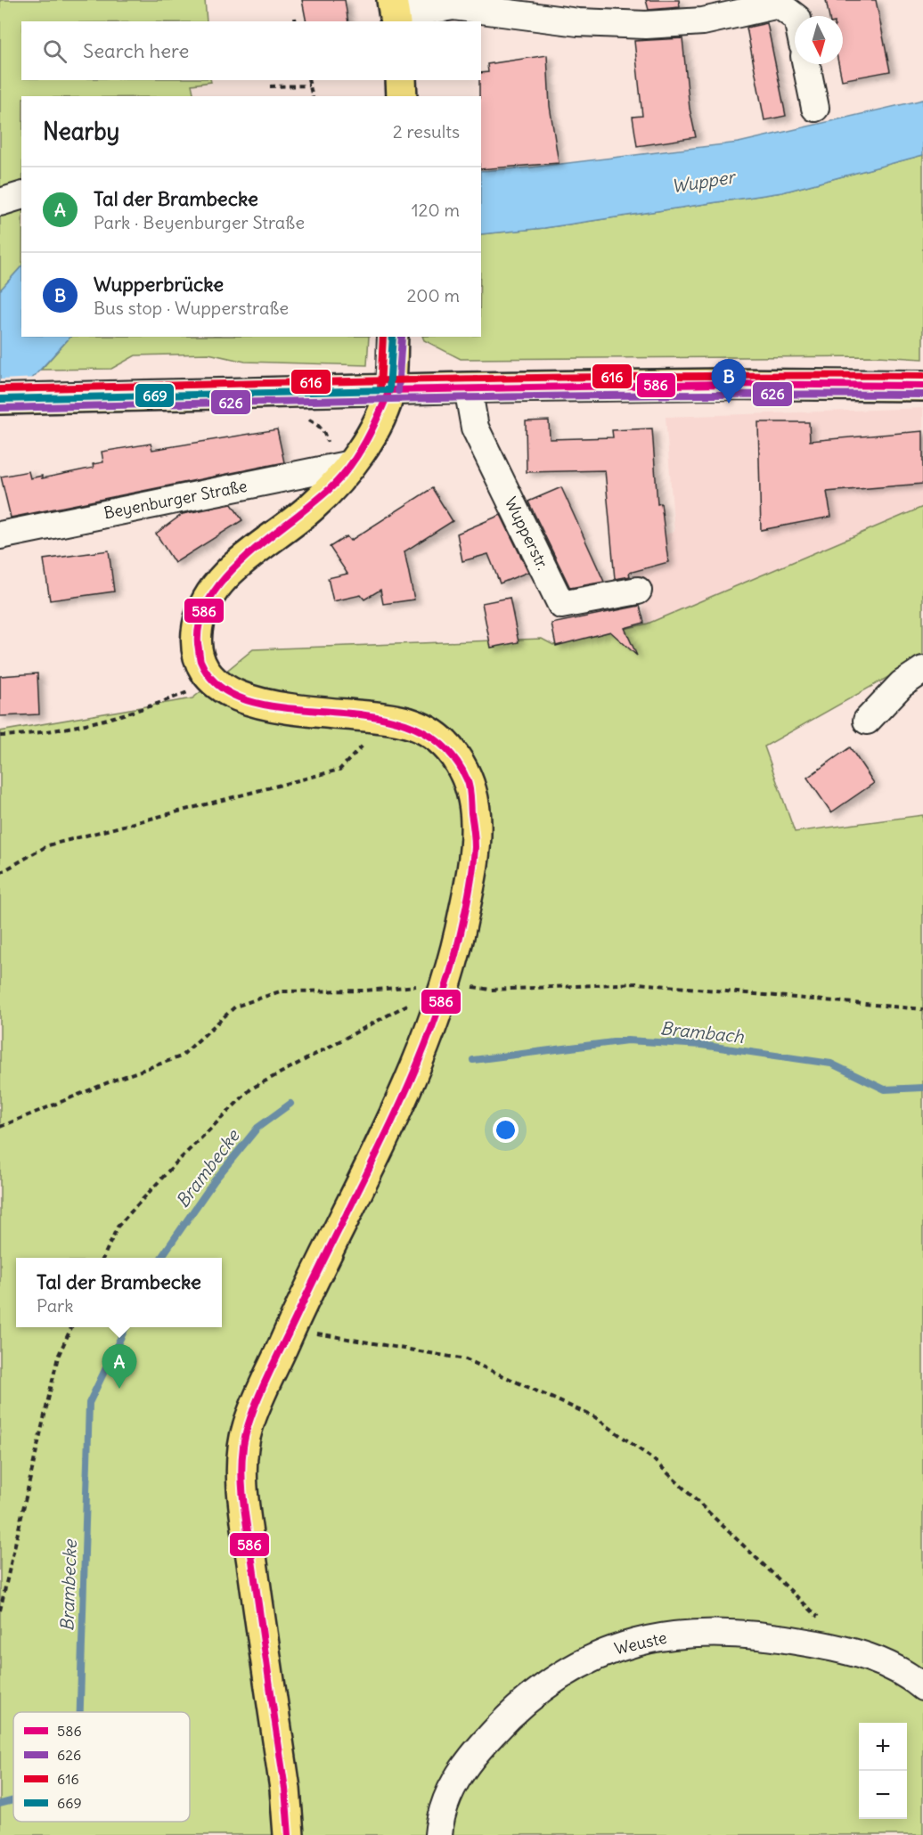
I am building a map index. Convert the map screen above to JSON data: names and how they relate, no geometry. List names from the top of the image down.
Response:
{
  "streets": {
    "street": ["Beyenburger Straße", "Wupperstr.", "Weuste"]
  },
  "water": ["Wupper", "Brambach", "Brambecke"],
  "lines": [
    "transit line 626",
    "transit line 616",
    "transit line 669",
    "transit line 586"
  ],
  "legend": [
    "586",
    "626",
    "616",
    "669"
  ],
  "north": "bottom",
  "page": {
    "search": "Search here",
    "heading": ["Nearby", "2 results"],
    "list": [
      {
        "mark": "A",
        "name": "Tal der Brambecke",
        "note": "Park · Beyenburger Straße",
        "value": "120 m"
      },
      {
        "mark": "B",
        "name": "Wupperbrücke",
        "note": "Bus stop · Wupperstraße",
        "value": "200 m"
      }
    ],
    "pins": ["B", "A"],
    "popup": ["Tal der Brambecke", "Park"],
    "map_buttons": ["+", "−"]
  }
}
